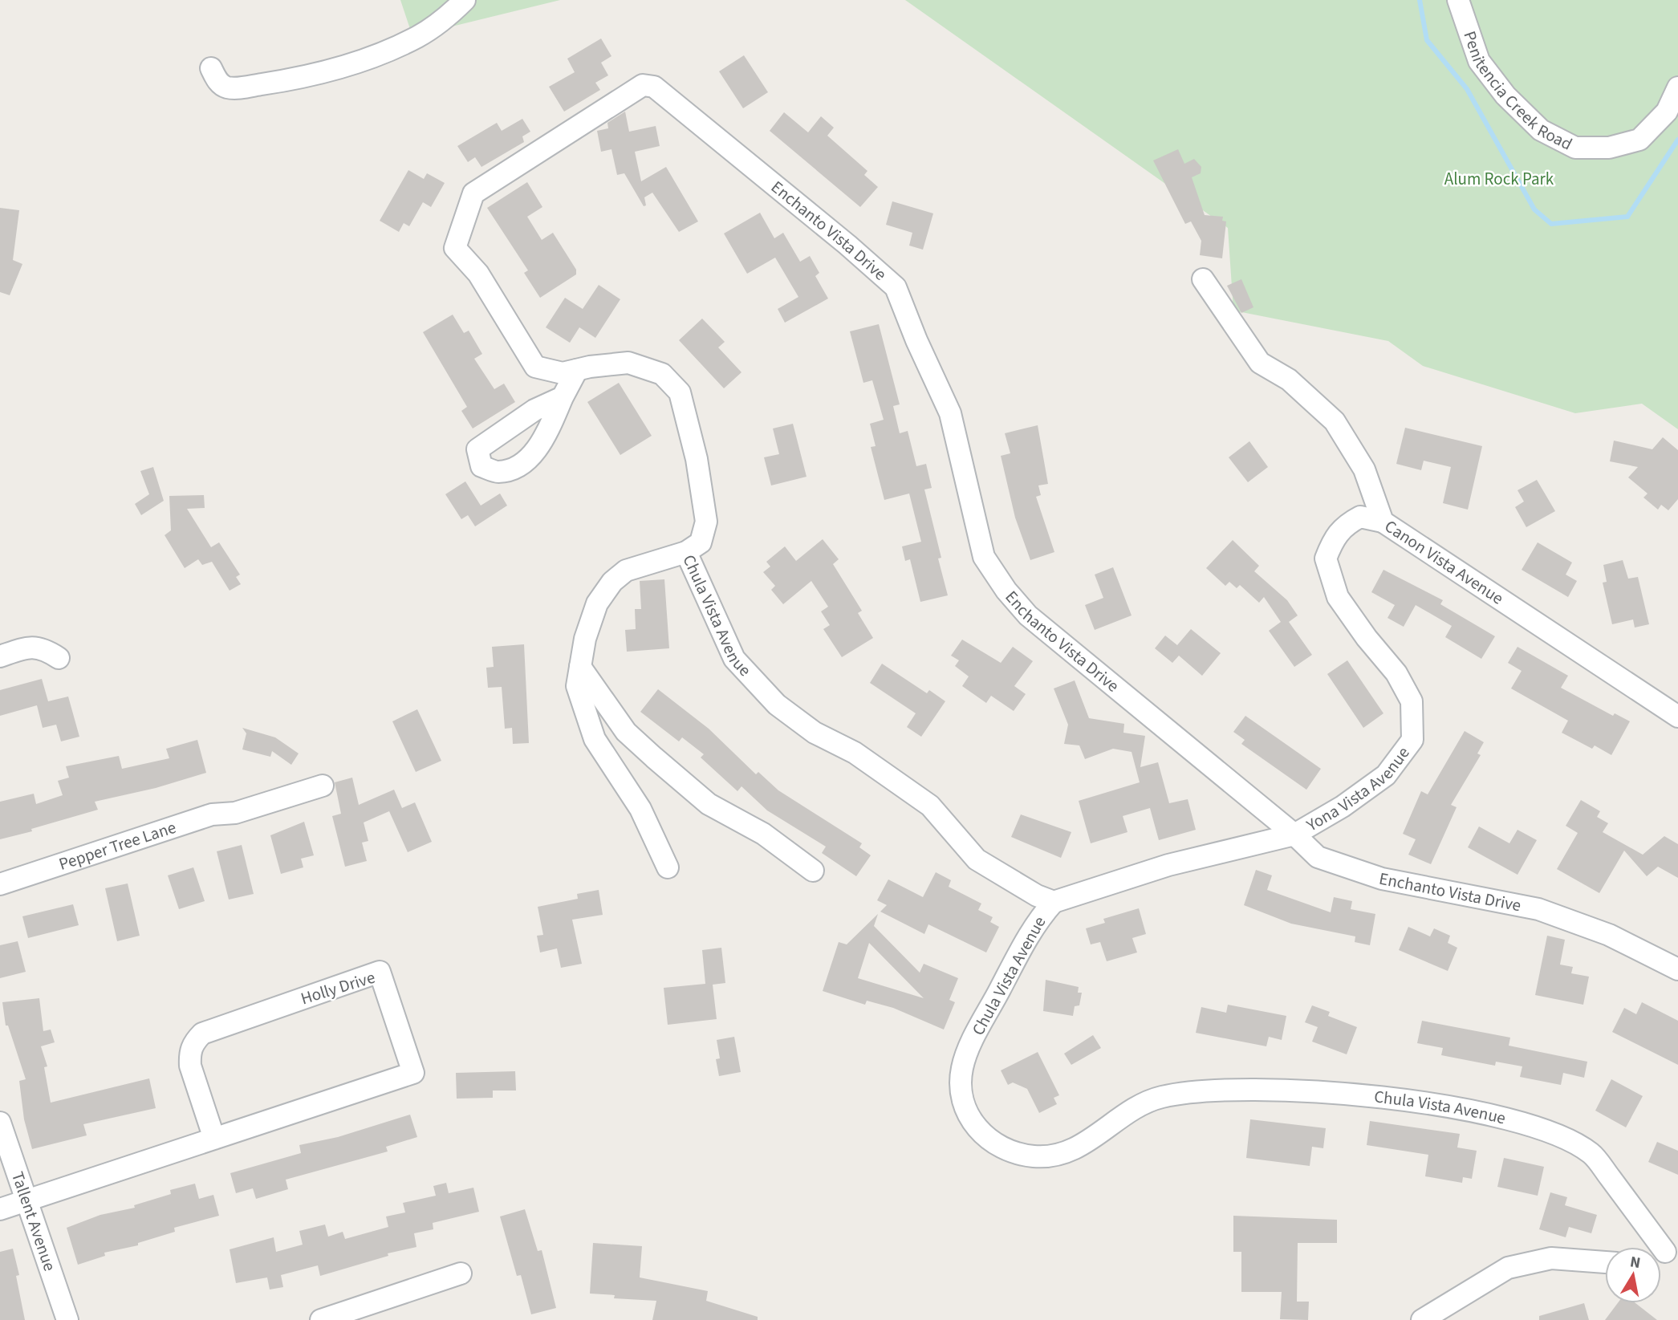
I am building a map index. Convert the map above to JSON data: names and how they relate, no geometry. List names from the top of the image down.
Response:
{
  "streets": {
    "street": [
      "Penitencia Creek Road",
      "Enchanto Vista Drive",
      "Canon Vista Avenue",
      "Chula Vista Avenue",
      "Yona Vista Avenue",
      "Pepper Tree Lane",
      "Holly Drive",
      "Tallent Avenue"
    ]
  },
  "crossings": [
    ["Enchanto Vista Drive", "Yona Vista Avenue"],
    ["Canon Vista Avenue", "Yona Vista Avenue"],
    ["Chula Vista Avenue", "Yona Vista Avenue"],
    ["Holly Drive", "Tallent Avenue"]
  ],
  "parks": ["Alum Rock Park"],
  "north": "top"
}
